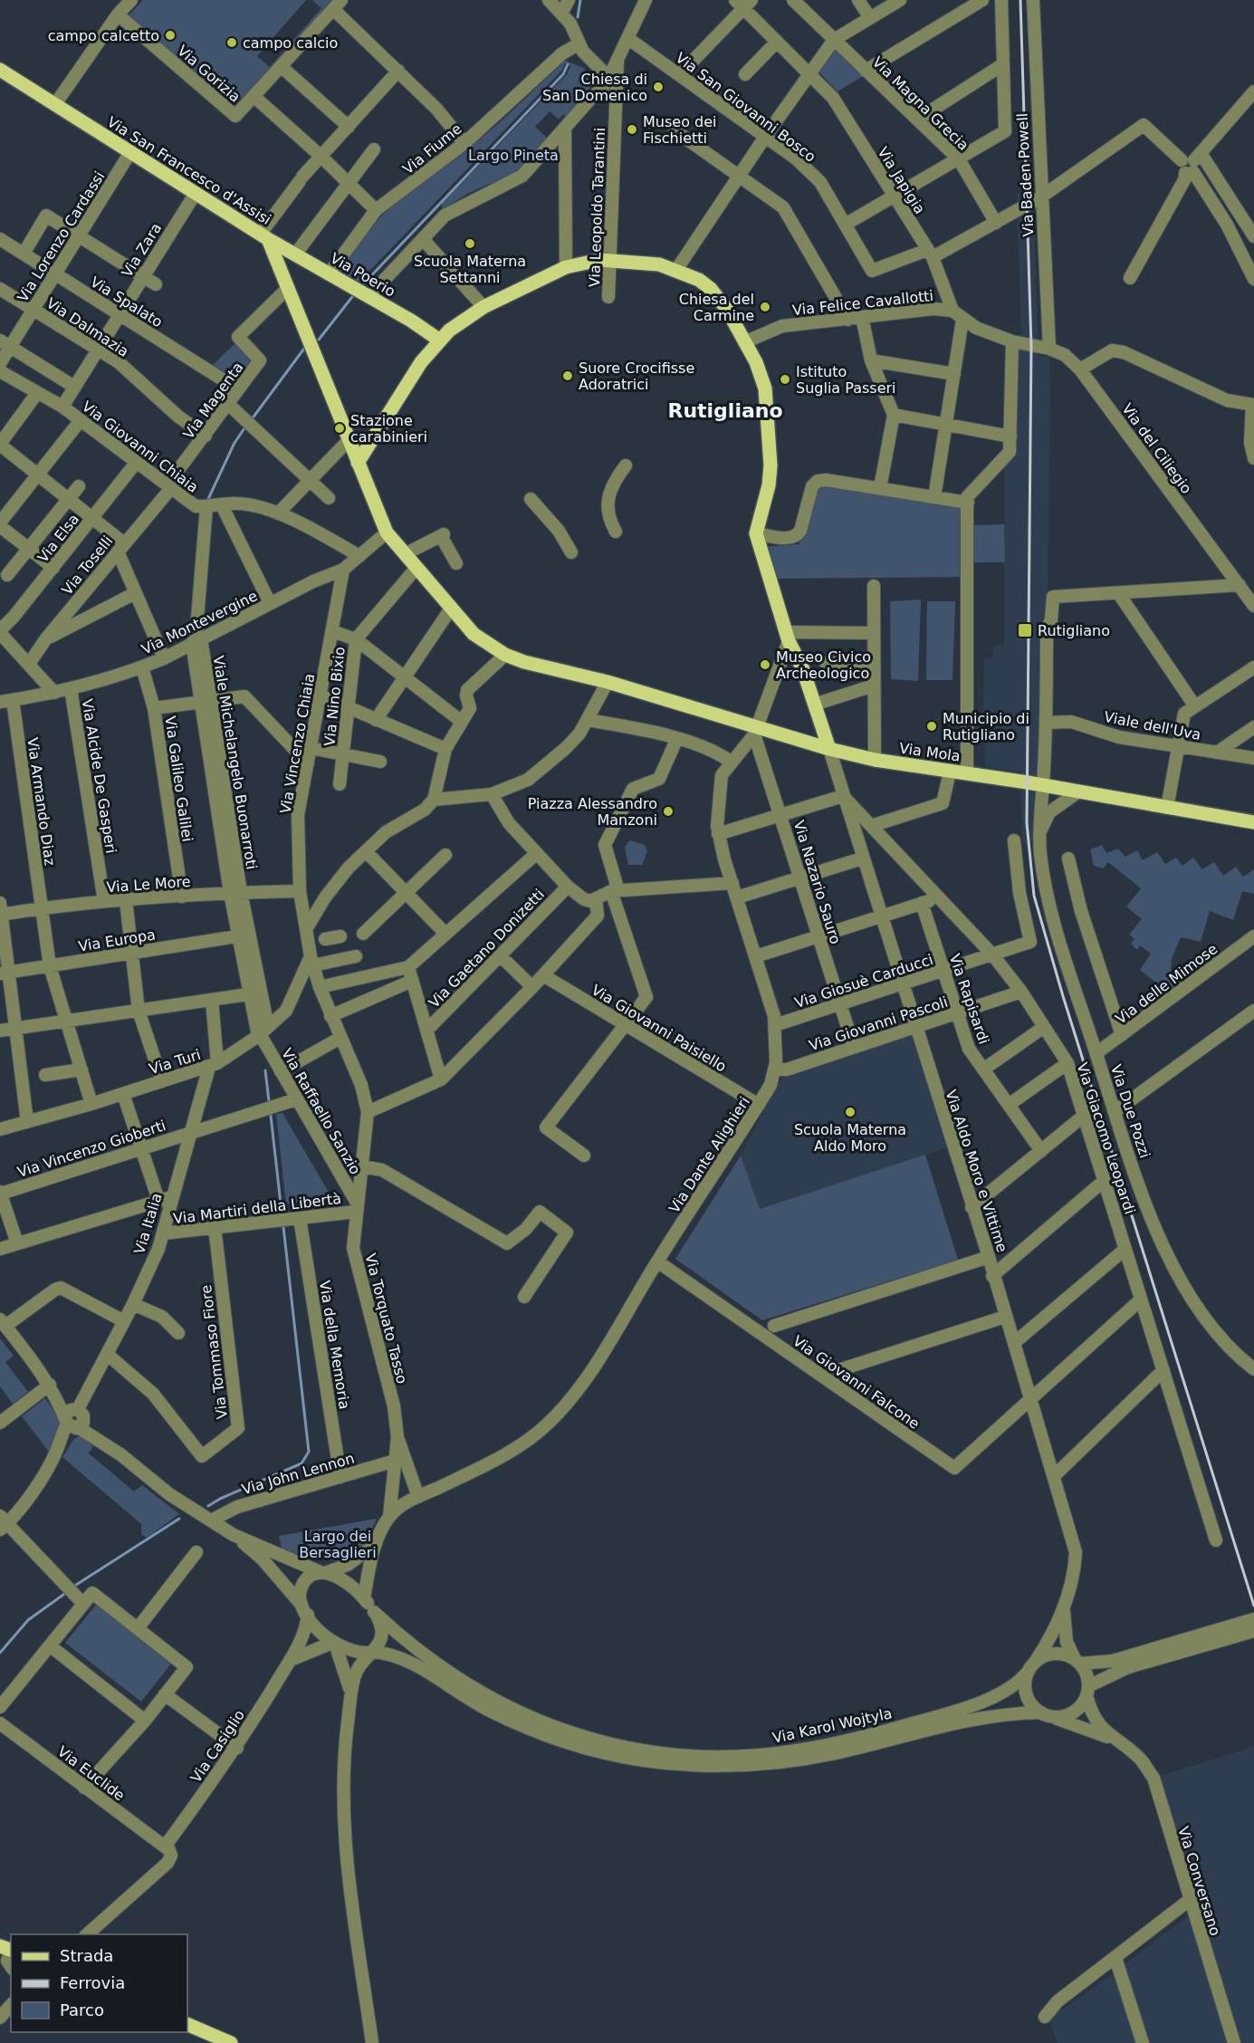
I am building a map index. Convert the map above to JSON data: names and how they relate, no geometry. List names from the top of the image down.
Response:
{
  "streets": {
    "main road": ["Via San Francesco d'Assisi", "Via Poerio", "Via Mola"],
    "street": [
      "Via Gorizia",
      "Via Magna Grecia",
      "Via San Giovanni Bosco",
      "Via Fiume",
      "Via Baden Powell",
      "Via Japigia",
      "Via Leopoldo Tarantini",
      "Via Lorenzo Cardassi",
      "Via Zara",
      "Via Spalato",
      "Via Felice Cavallotti",
      "Via Dalmazia",
      "Via Magenta",
      "Via Giovanni Chiaia",
      "Via del Ciliegio",
      "Via Elsa",
      "Via Toselli",
      "Via Montevergine",
      "Via Nino Bixio",
      "Viale dell'Uva",
      "Via Vincenzo Chiaia",
      "Viale Michelangelo Buonarroti",
      "Via Alcide De Gasperi",
      "Via Galileo Galilei",
      "Via Armando Diaz",
      "Via Nazario Sauro",
      "Via Le More",
      "Via Europa",
      "Via Gaetano Donizetti",
      "Via Giosuè Carducci",
      "Via delle Mimose",
      "Via Rapisardi",
      "Via Giovanni Pascoli",
      "Via Giovanni Paisiello",
      "Via Turi",
      "Via Raffaello Sanzio",
      "Via Due Pozzi",
      "Via Giacomo Leopardi",
      "Via Vincenzo Gioberti",
      "Via Dante Alighieri",
      "Via Aldo Moro e Vittime",
      "Via Martiri della Libertà",
      "Via Italia",
      "Via Torquato Tasso",
      "Via della Memoria",
      "Via Tommaso Fiore",
      "Via Giovanni Falcone",
      "Via John Lennon",
      "Via Karol Wojtyla",
      "Via Casiglio",
      "Via Euclide",
      "Via Conversano"
    ]
  },
  "crossings": [
    ["Via San Giovanni Bosco", "Via Japigia"],
    ["Via Fiume", "Via Poerio"],
    ["Via San Francesco d'Assisi", "Via Lorenzo Cardassi"],
    ["Via San Francesco d'Assisi", "Via Zara"],
    ["Via San Francesco d'Assisi", "Via Poerio"],
    ["Via San Francesco d'Assisi", "Via Magenta"],
    ["Via San Francesco d'Assisi", "Via Nino Bixio"],
    ["Via San Francesco d'Assisi", "Via Mola"],
    ["Via Baden Powell", "Via del Ciliegio"],
    ["Via Japigia", "Via Felice Cavallotti"],
    ["Via Lorenzo Cardassi", "Via Spalato"],
    ["Via Lorenzo Cardassi", "Via Dalmazia"],
    ["Via Zara", "Via Spalato"],
    ["Via Zara", "Via Dalmazia"],
    ["Via Zara", "Via Giovanni Chiaia"],
    ["Via Spalato", "Via Magenta"],
    ["Via Felice Cavallotti", "Via del Ciliegio"],
    ["Via Dalmazia", "Via Magenta"],
    ["Via Magenta", "Via Giovanni Chiaia"],
    ["Via Magenta", "Via Toselli"],
    ["Via Giovanni Chiaia", "Via Elsa"],
    ["Via Giovanni Chiaia", "Via Toselli"],
    ["Via Giovanni Chiaia", "Viale Michelangelo Buonarroti"],
    ["Via Montevergine", "Via Vincenzo Chiaia"],
    ["Via Montevergine", "Viale Michelangelo Buonarroti"],
    ["Via Montevergine", "Via Alcide De Gasperi"],
    ["Via Montevergine", "Via Galileo Galilei"],
    ["Via Montevergine", "Via Armando Diaz"],
    ["Viale dell'Uva", "Via Due Pozzi"],
    ["Via Vincenzo Chiaia", "Via Le More"],
    ["Via Vincenzo Chiaia", "Via Turi"],
    ["Via Vincenzo Chiaia", "Via Torquato Tasso"],
    ["Via Mola", "Via Nazario Sauro"],
    ["Via Mola", "Via Due Pozzi"],
    ["Via Mola", "Via Dante Alighieri"],
    ["Via Mola", "Via Aldo Moro e Vittime"],
    ["Viale Michelangelo Buonarroti", "Via Le More"],
    ["Via Alcide De Gasperi", "Via Le More"],
    ["Via Galileo Galilei", "Via Le More"],
    ["Via Armando Diaz", "Via Le More"],
    ["Via Armando Diaz", "Via Europa"],
    ["Via Armando Diaz", "Via Turi"],
    ["Via Nazario Sauro", "Via Giosuè Carducci"],
    ["Via Nazario Sauro", "Via Giovanni Pascoli"],
    ["Via Nazario Sauro", "Via Dante Alighieri"],
    ["Via Giosuè Carducci", "Via Rapisardi"],
    ["Via Giosuè Carducci", "Via Giacomo Leopardi"],
    ["Via Giosuè Carducci", "Via Dante Alighieri"],
    ["Via Giosuè Carducci", "Via Aldo Moro e Vittime"],
    ["Via delle Mimose", "Via Due Pozzi"],
    ["Via Rapisardi", "Via Giovanni Pascoli"],
    ["Via Giovanni Pascoli", "Via Giacomo Leopardi"],
    ["Via Giovanni Pascoli", "Via Dante Alighieri"],
    ["Via Giovanni Pascoli", "Via Aldo Moro e Vittime"],
    ["Via Giovanni Paisiello", "Via Dante Alighieri"],
    ["Via Turi", "Via Raffaello Sanzio"],
    ["Via Turi", "Via Italia"],
    ["Via Turi", "Via Torquato Tasso"],
    ["Via Raffaello Sanzio", "Via Vincenzo Gioberti"],
    ["Via Raffaello Sanzio", "Via Martiri della Libertà"],
    ["Via Raffaello Sanzio", "Via Torquato Tasso"],
    ["Via Giacomo Leopardi", "Via Aldo Moro e Vittime"],
    ["Via Vincenzo Gioberti", "Via Italia"],
    ["Via Dante Alighieri", "Via Torquato Tasso"],
    ["Via Dante Alighieri", "Via Giovanni Falcone"],
    ["Via Aldo Moro e Vittime", "Via Giovanni Falcone"],
    ["Via Aldo Moro e Vittime", "Via Karol Wojtyla"],
    ["Via Martiri della Libertà", "Via Italia"],
    ["Via Martiri della Libertà", "Via Torquato Tasso"],
    ["Via Martiri della Libertà", "Via della Memoria"],
    ["Via Martiri della Libertà", "Via Tommaso Fiore"],
    ["Via Italia", "Via Tommaso Fiore"],
    ["Via Torquato Tasso", "Via John Lennon"],
    ["Via della Memoria", "Via John Lennon"],
    ["Via Casiglio", "Via Euclide"]
  ],
  "districts": ["Rutigliano"],
  "parks": ["Largo Pineta", "Largo dei Bersaglieri"],
  "places": {
    "other": [
      "campo calcetto",
      "campo calcio",
      "Chiesa di San Domenico",
      "Museo dei Fischietti",
      "Scuola Materna Settanni",
      "Chiesa del Carmine",
      "Suore Crocifisse Adoratrici",
      "Istituto Suglia Passeri",
      "Stazione carabinieri",
      "Museo Civico Archeologico",
      "Municipio di Rutigliano",
      "Piazza Alessandro Manzoni",
      "Scuola Materna Aldo Moro"
    ],
    "transit": ["Rutigliano"]
  },
  "legend": ["Strada", "Ferrovia", "Parco"]
}
